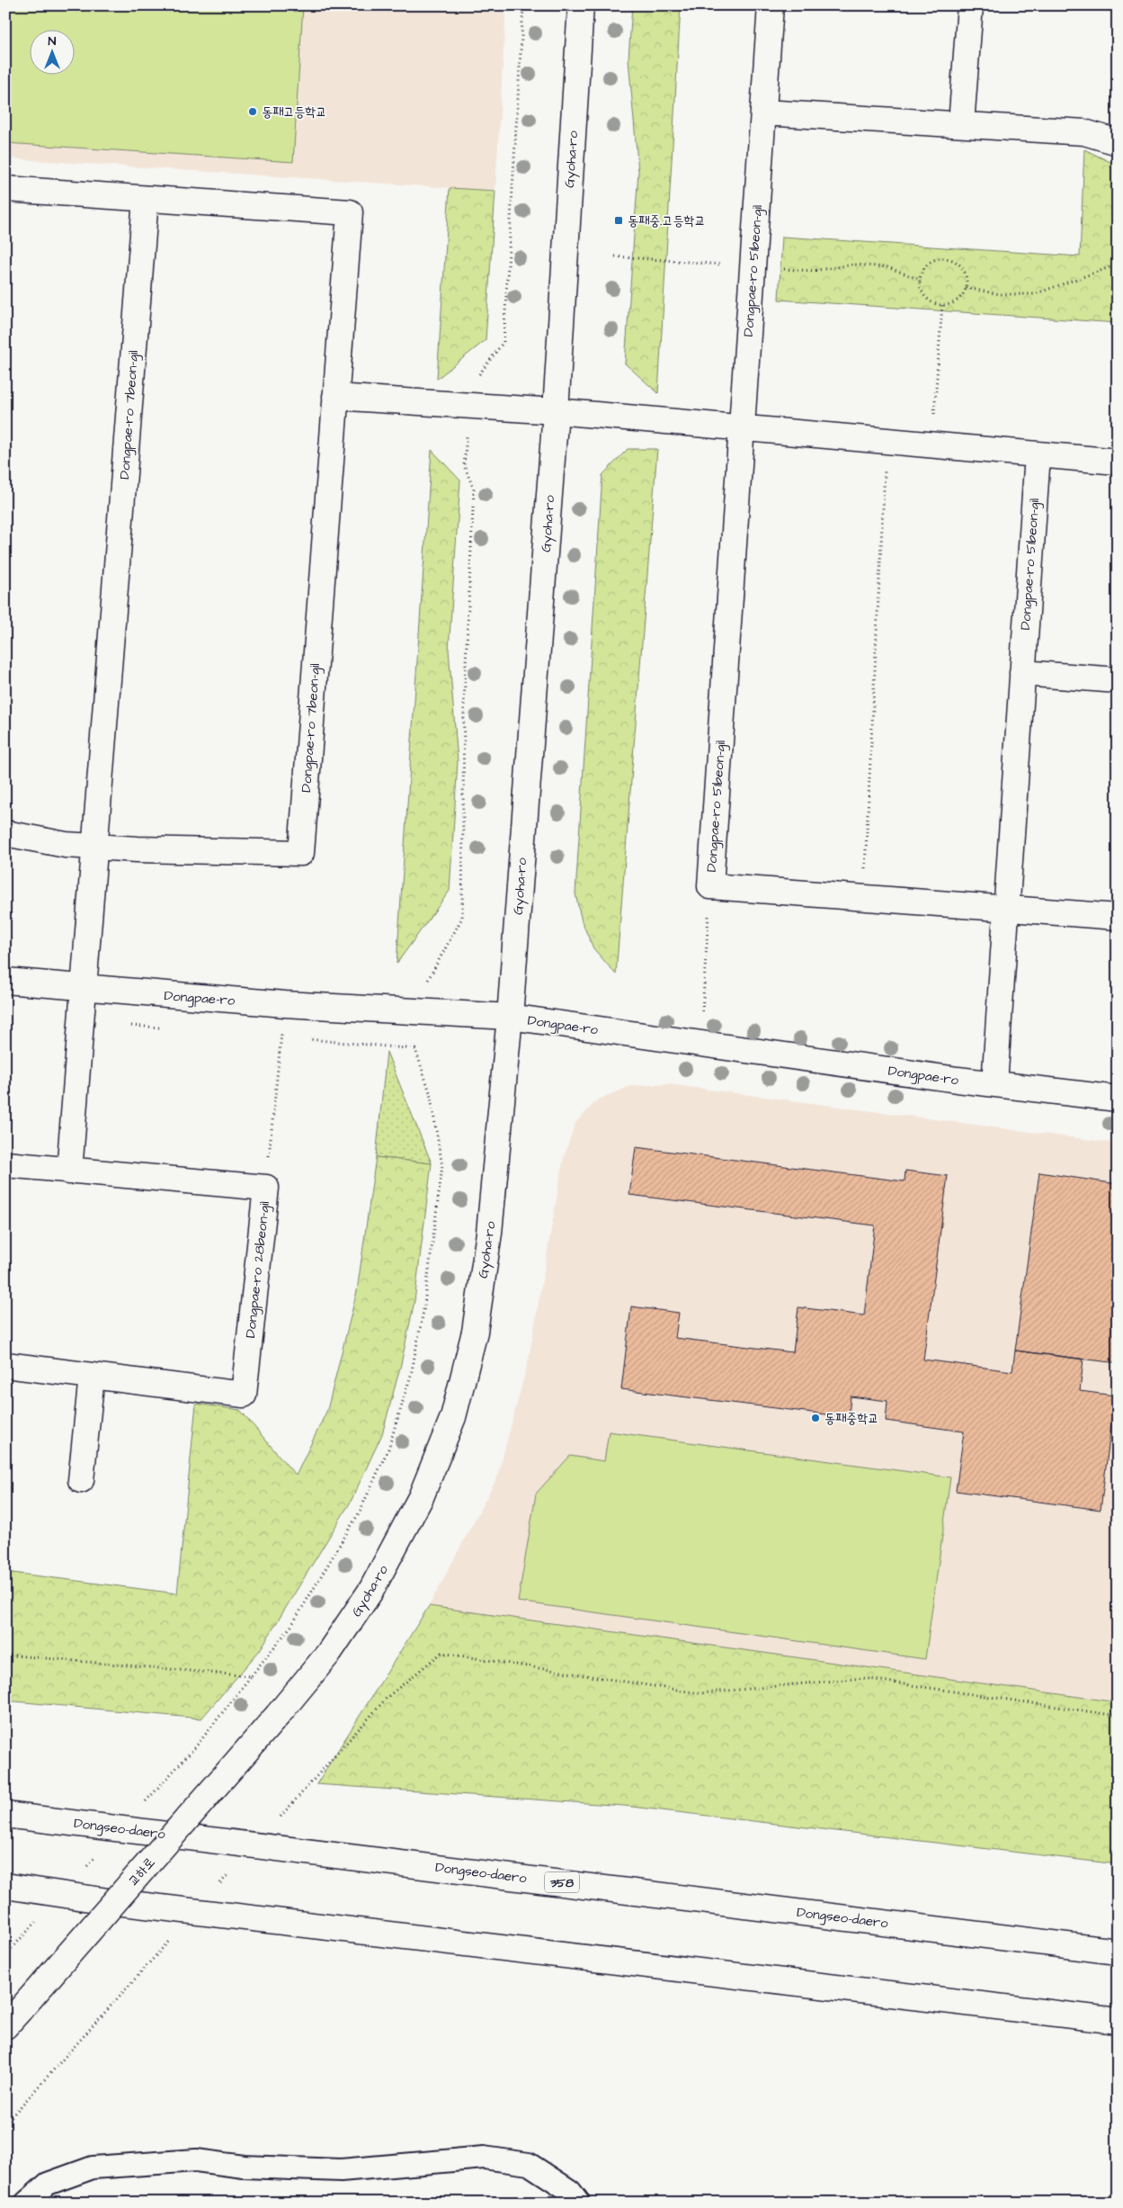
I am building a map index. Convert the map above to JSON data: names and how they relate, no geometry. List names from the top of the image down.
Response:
{
  "streets": {
    "main road": [
      "Gyoha-ro",
      "Dongpae-ro 51beon-gil",
      "Dongpae-ro 7beon-gil",
      "Dongpae-ro",
      "Dongpae-ro 28beon-gil",
      "Dongseo-daero",
      "교하로",
      "358"
    ]
  },
  "crossings": [
    ["Gyoha-ro", "Dongpae-ro"],
    ["Gyoha-ro", "교하로"],
    ["Dongpae-ro 51beon-gil", "Dongpae-ro"],
    ["Dongpae-ro 7beon-gil", "Dongpae-ro"]
  ],
  "places": {
    "other": ["동패고등학교", "동패중학교"],
    "transit": ["동패중.고등학교"]
  },
  "north": "top"
}
